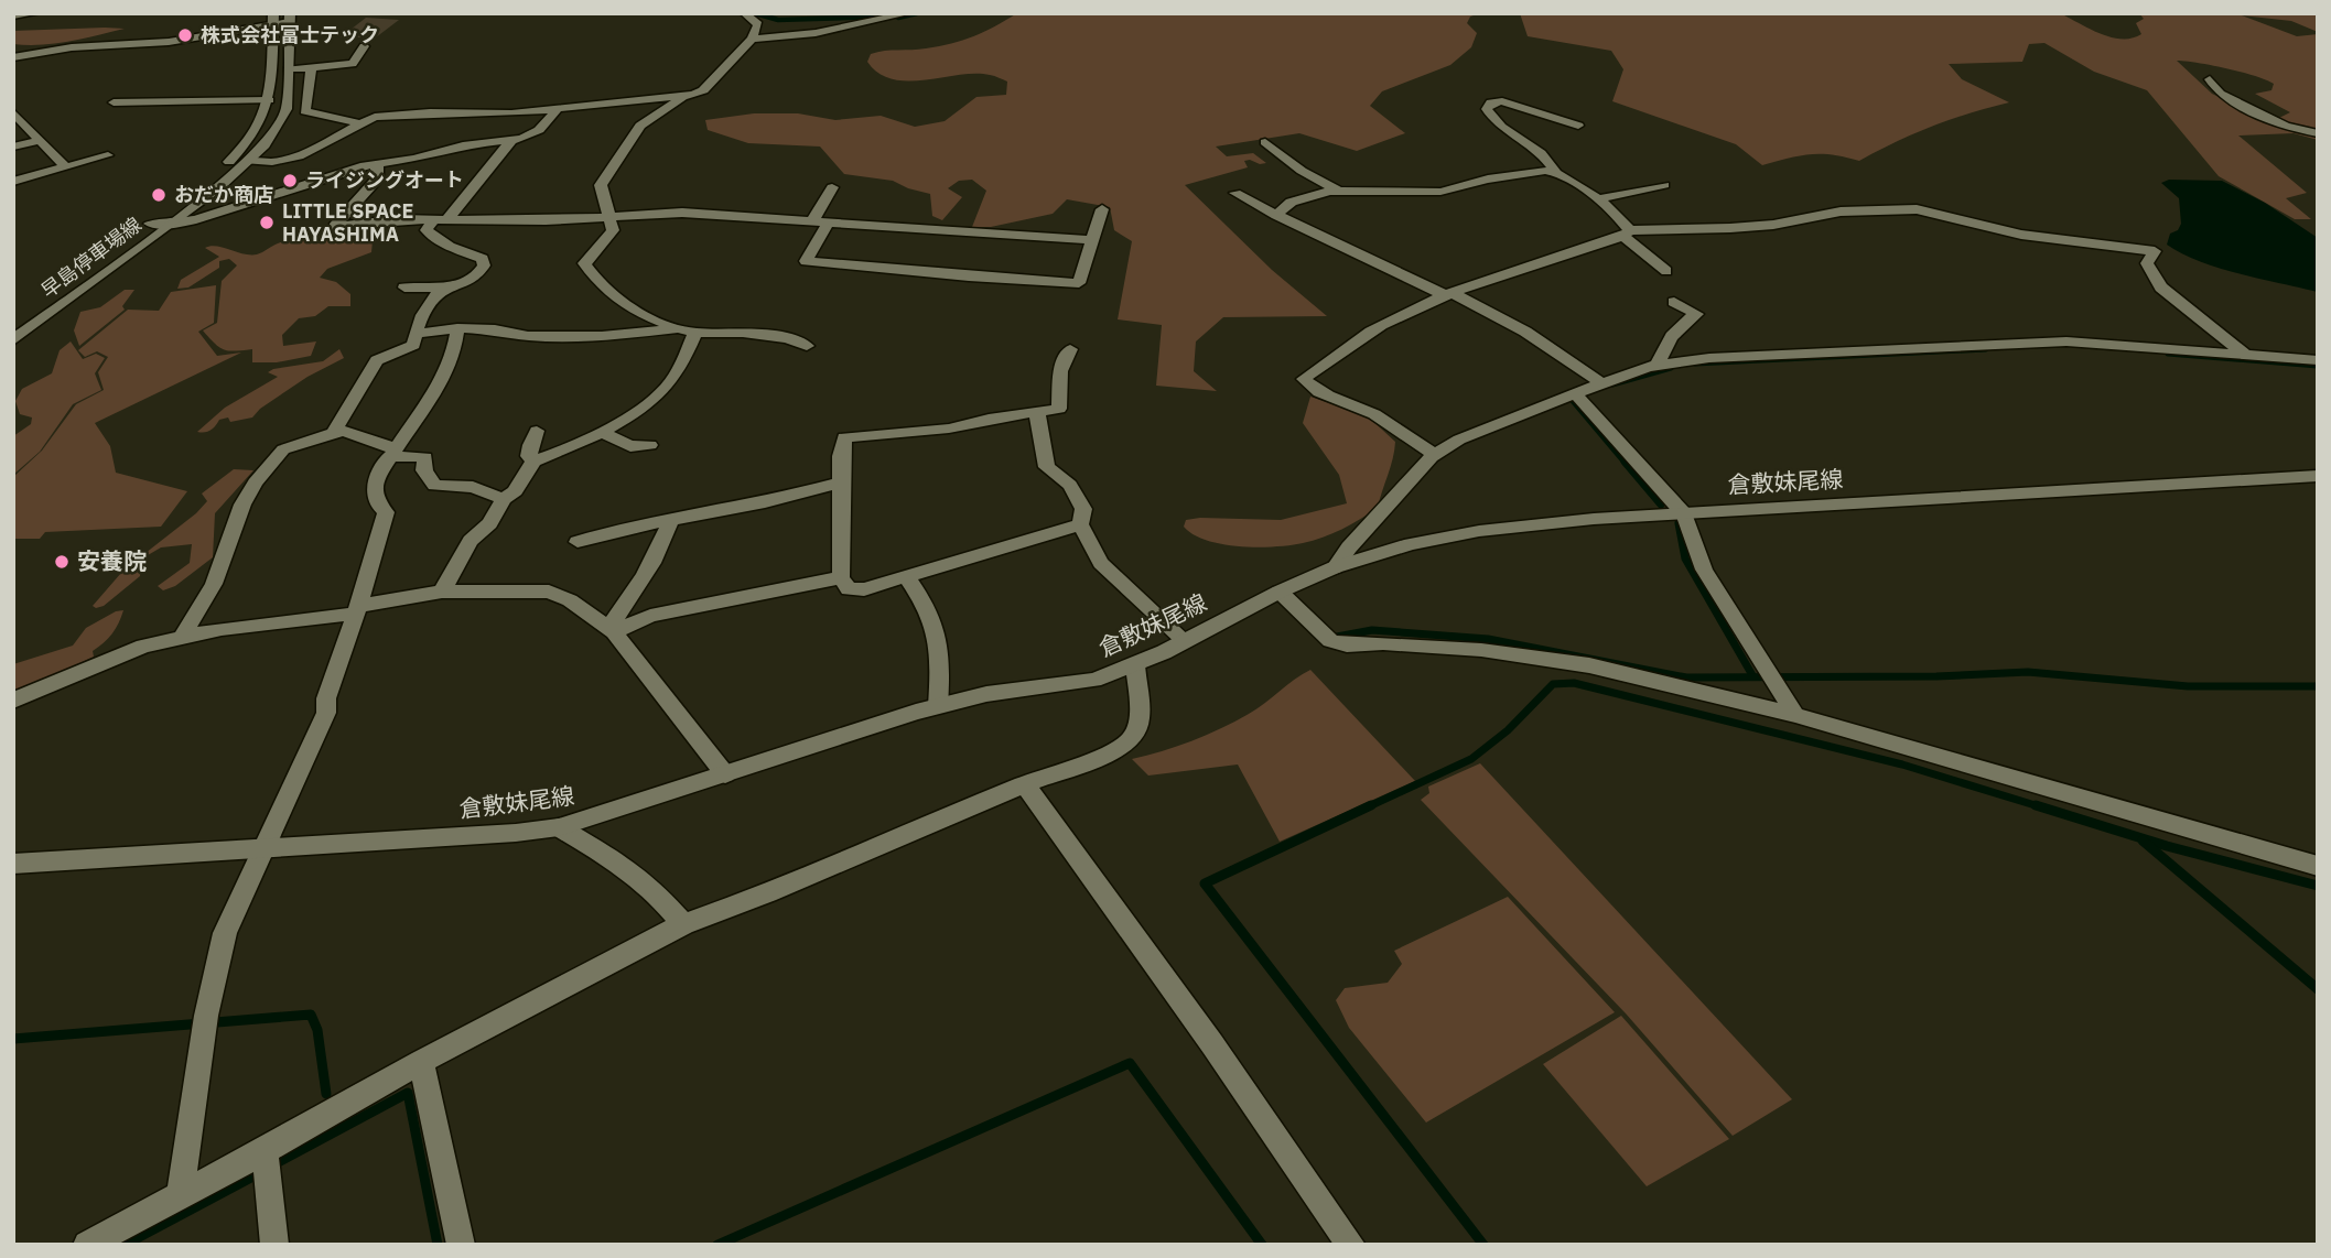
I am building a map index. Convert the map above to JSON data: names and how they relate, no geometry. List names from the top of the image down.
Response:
{
  "streets": {
    "street": ["早島停車場線", "倉敷妹尾線"]
  },
  "places": [
    "株式会社富士テック",
    "ライジングオート",
    "おだか商店",
    "LITTLE SPACE HAYASHIMA",
    "安養院"
  ]
}
